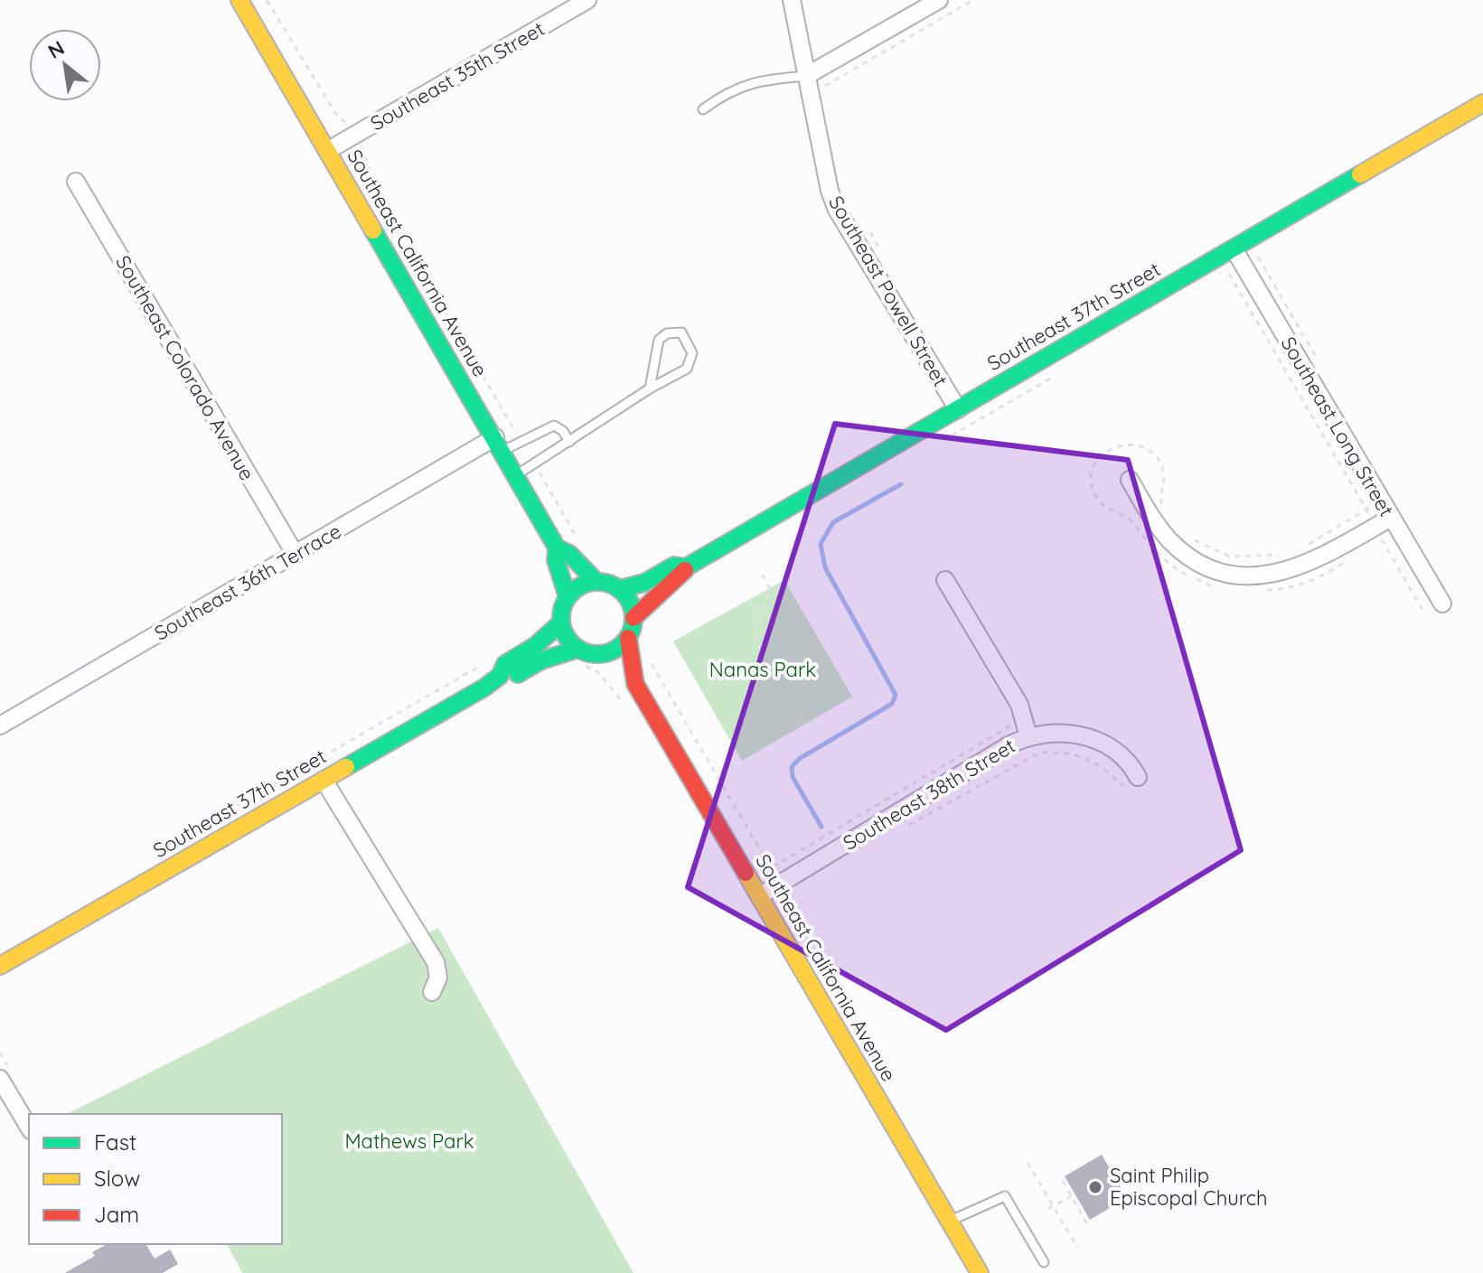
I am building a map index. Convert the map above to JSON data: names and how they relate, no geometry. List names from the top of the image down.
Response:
{
  "streets": {
    "main road": ["Southeast California Avenue", "Southeast 37th Street"],
    "street": [
      "Southeast 35th Street",
      "Southeast Powell Street",
      "Southeast Colorado Avenue",
      "Southeast Long Street",
      "Southeast 36th Terrace",
      "Southeast 38th Street"
    ]
  },
  "crossings": [
    ["Southeast 35th Street", "Southeast California Avenue"],
    ["Southeast California Avenue", "Southeast 37th Street"],
    ["Southeast California Avenue", "Southeast 36th Terrace"],
    ["Southeast California Avenue", "Southeast 38th Street"],
    ["Southeast Powell Street", "Southeast 37th Street"],
    ["Southeast 37th Street", "Southeast Long Street"],
    ["Southeast Colorado Avenue", "Southeast 36th Terrace"]
  ],
  "parks": ["Nanas Park", "Mathews Park"],
  "places": ["Saint Philip Episcopal Church"],
  "legend": ["Fast", "Slow", "Jam"],
  "north": "top left"
}
